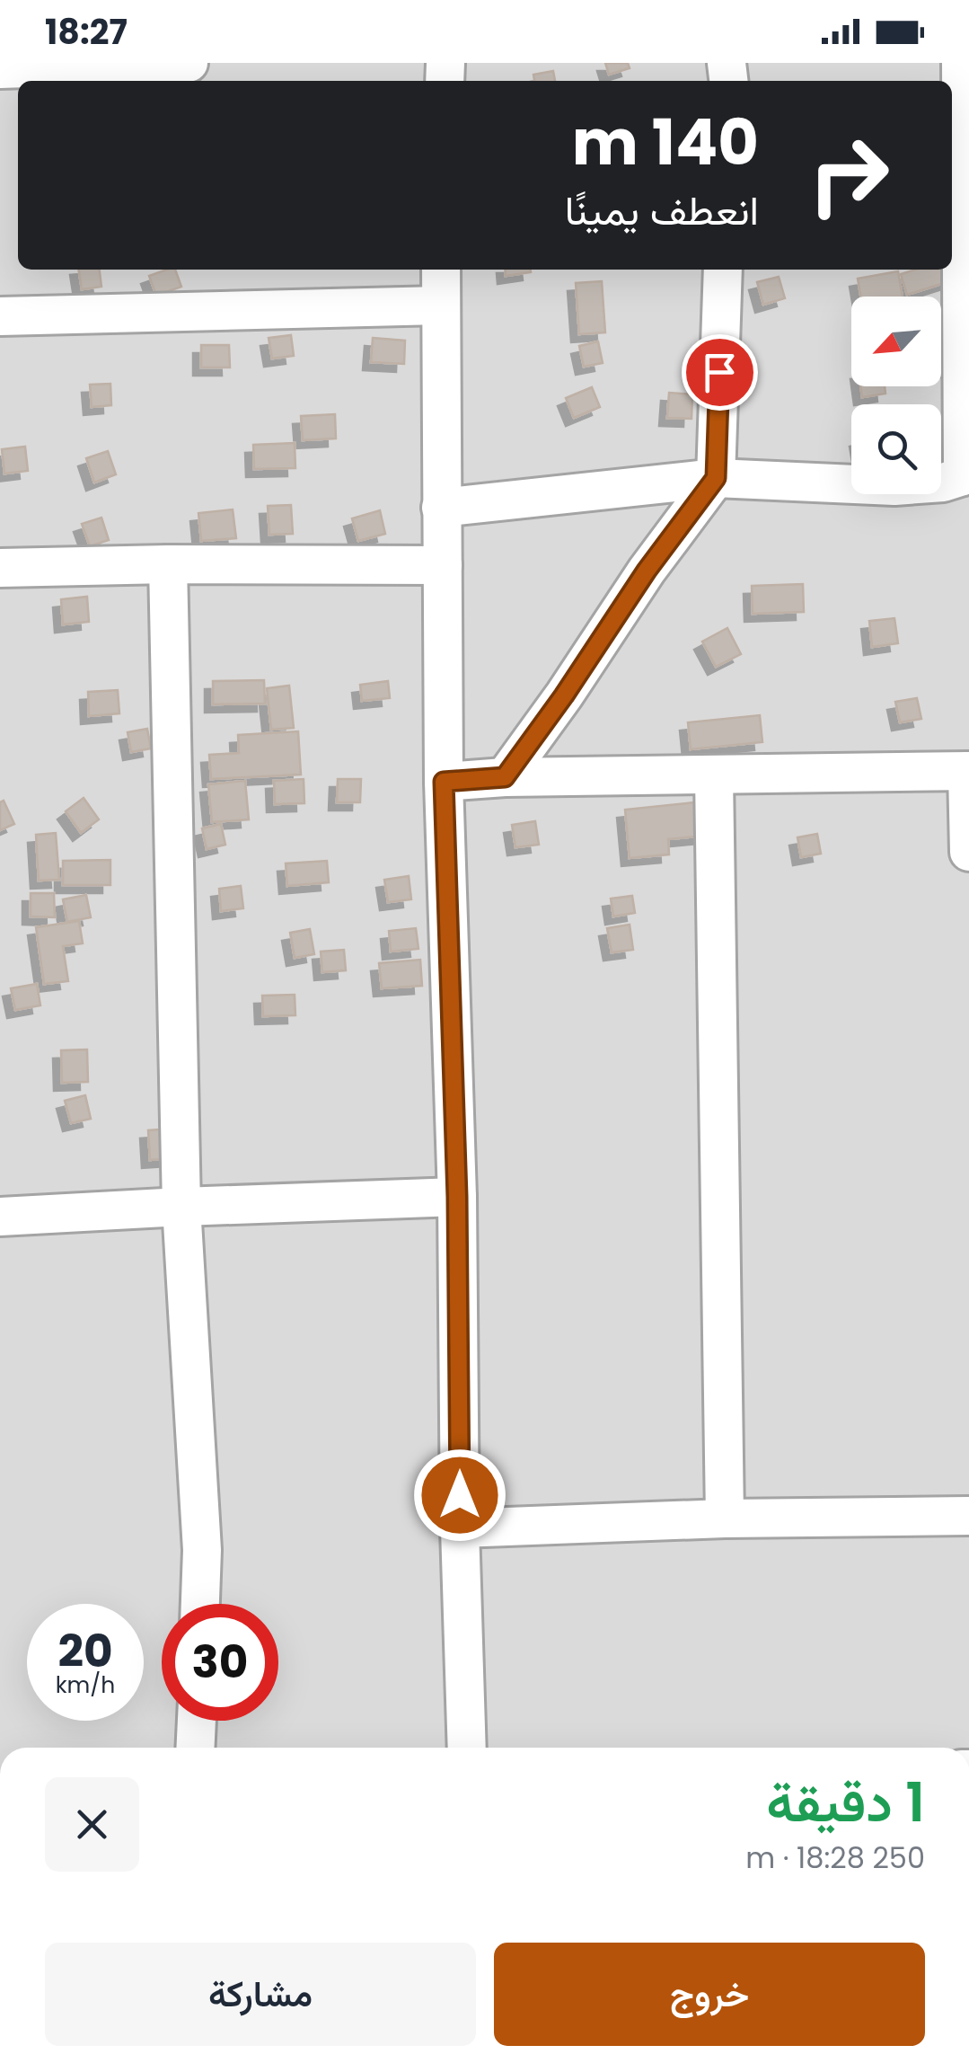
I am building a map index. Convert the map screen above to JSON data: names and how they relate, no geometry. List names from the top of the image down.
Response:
{
  "north": "bottom left",
  "page": {
    "status": "18:27",
    "turn": ["140 m", "انعطف يمينًا"],
    "speed": "20 km/h",
    "limit": "30",
    "heading": ["1 دقيقة", "250 m · 18:28"],
    "buttons": ["خروج", "مشاركة"]
  }
}
